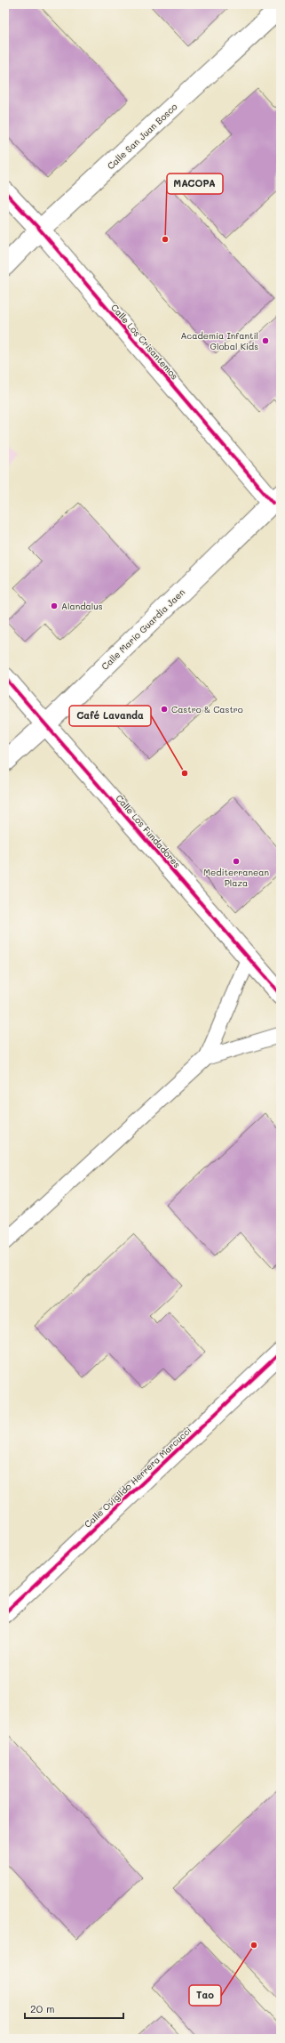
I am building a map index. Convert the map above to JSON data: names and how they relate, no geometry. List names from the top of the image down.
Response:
{
  "streets": {
    "street": [
      "Calle San Juan Bosco",
      "Calle Los Crisantemos",
      "Calle Mario Guardia Jaen",
      "Calle Los Fundadores",
      "Calle Ovigildo Herrera Marcucci"
    ]
  },
  "crossings": [
    ["Calle San Juan Bosco", "Calle Los Crisantemos"],
    ["Calle Los Crisantemos", "Calle Mario Guardia Jaen"],
    ["Calle Mario Guardia Jaen", "Calle Los Fundadores"]
  ],
  "places": [
    "MACOPA",
    "Academia Infantil Global Kids",
    "Alandalus",
    "Castro & Castro",
    "Café Lavanda",
    "Mediterranean Plaza",
    "Tao"
  ],
  "scale_bar": "20 m"
}
